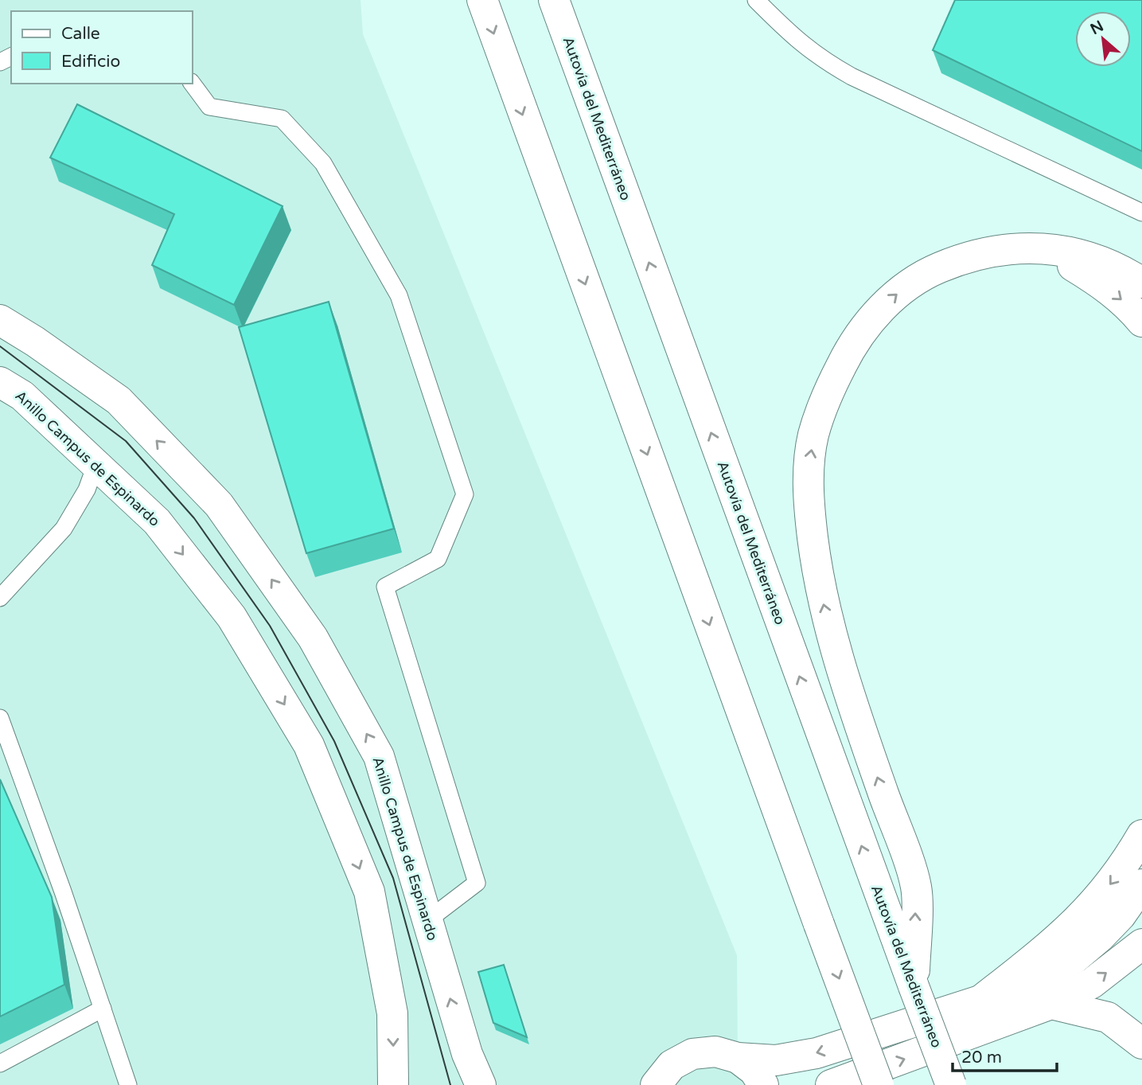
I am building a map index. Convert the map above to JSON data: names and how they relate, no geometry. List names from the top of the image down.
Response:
{
  "streets": {
    "main road": ["Autovía del Mediterráneo", "Anillo Campus de Espinardo"]
  },
  "legend": ["Calle", "Edificio"],
  "scale_bar": "20 m",
  "north": "top left"
}
